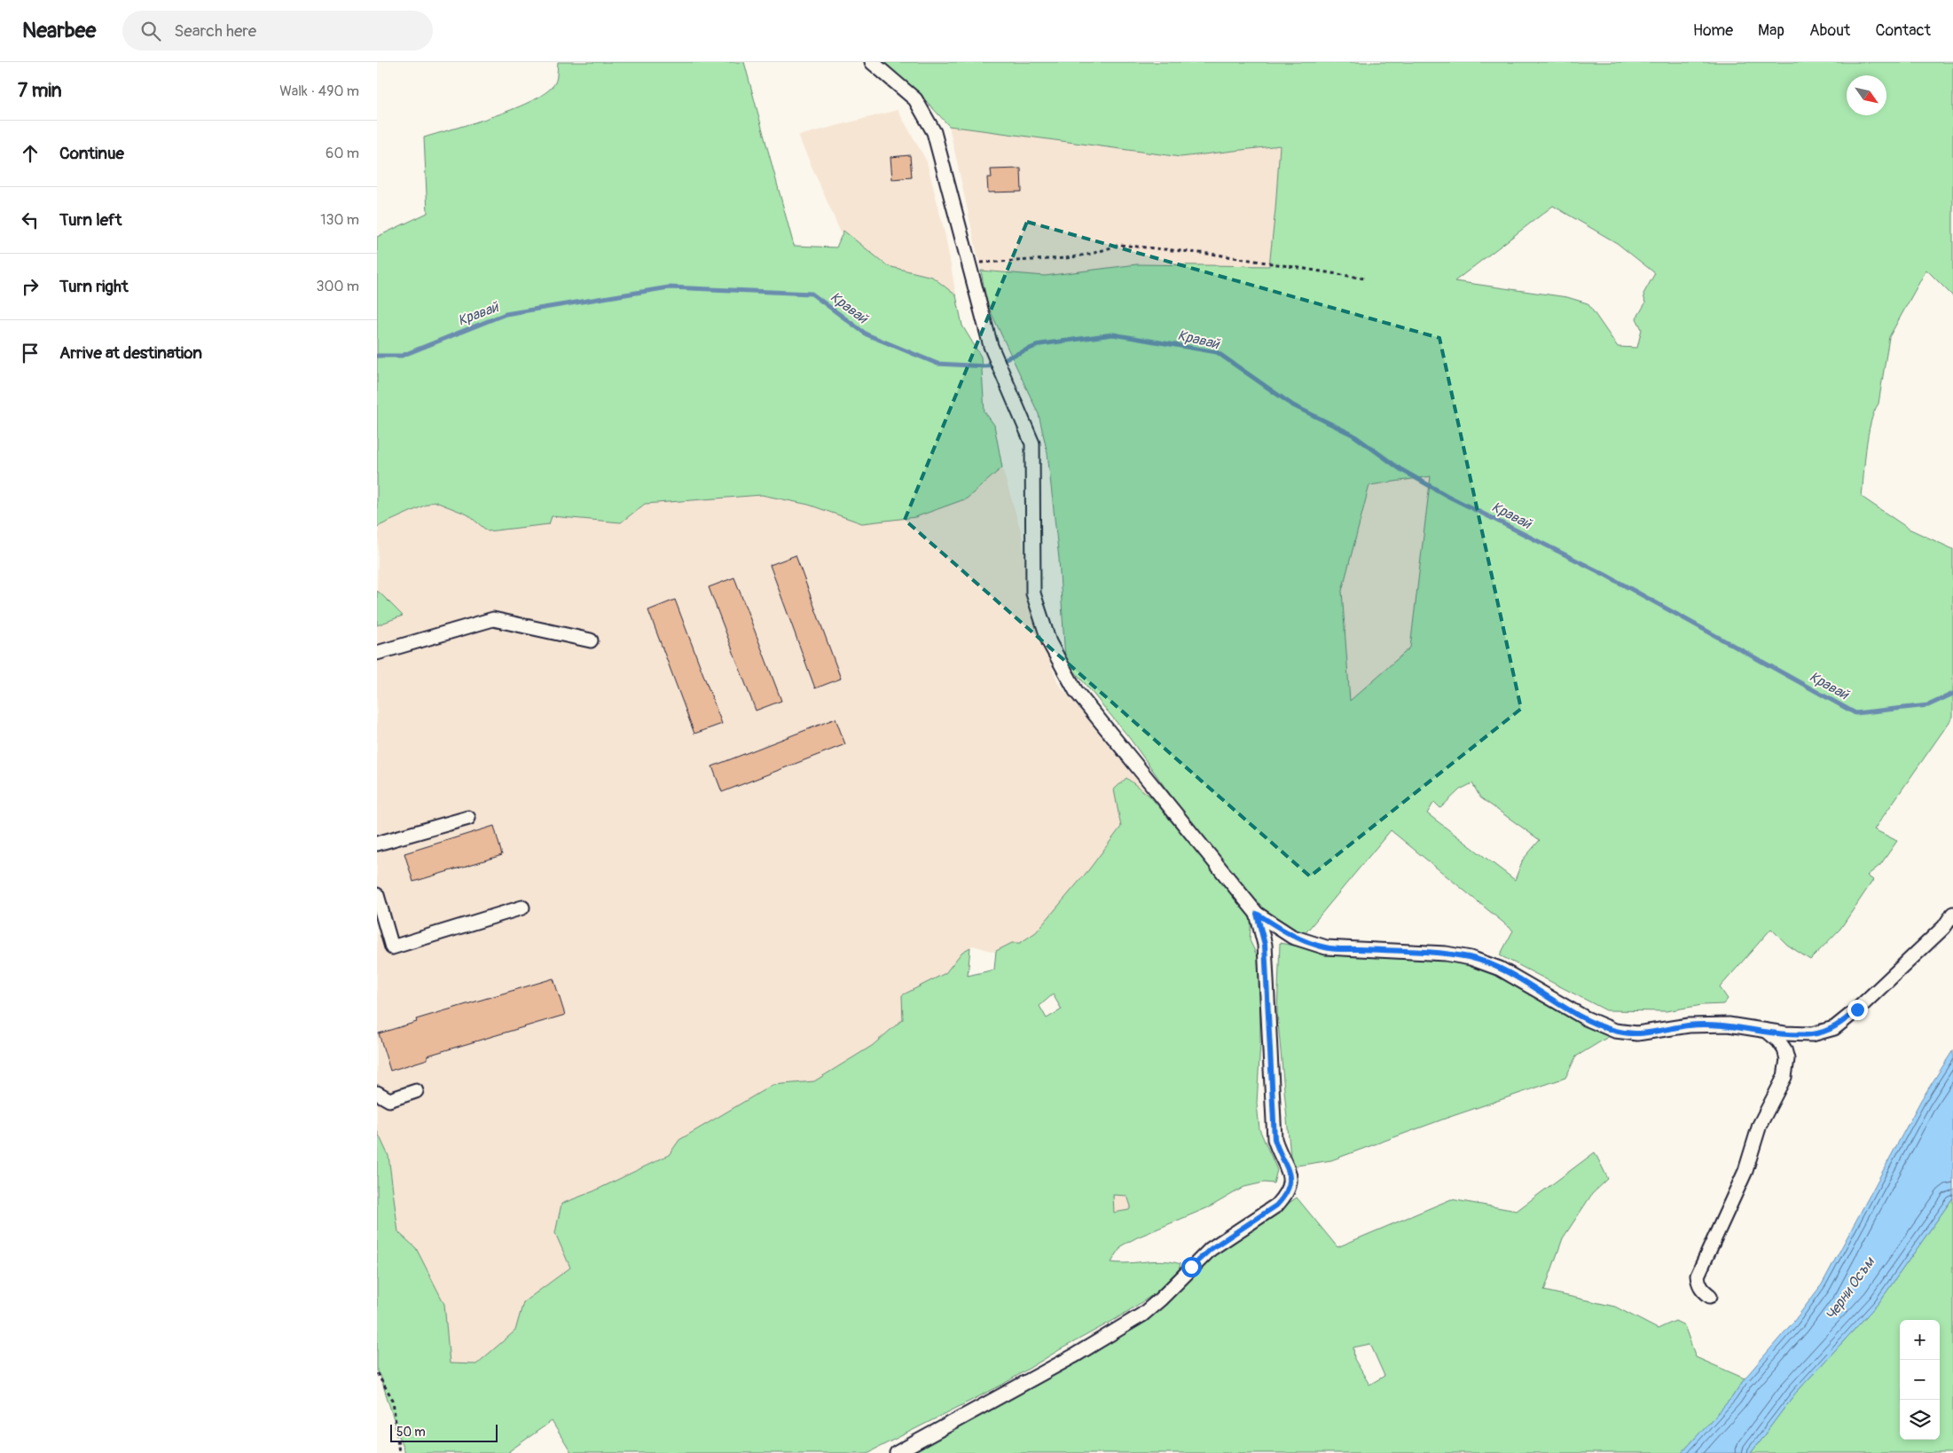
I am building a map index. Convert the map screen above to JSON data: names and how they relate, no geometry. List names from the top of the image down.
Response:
{
  "water": ["Кравай", "Черни Осъм"],
  "scale_bar": "50 m",
  "north": "bottom right",
  "page": {
    "header": "Nearbee",
    "search": "Search here",
    "nav": [
      "Home",
      "Map",
      "About",
      "Contact"
    ],
    "heading": ["7 min", "Walk · 490 m"],
    "list": [
      ["Continue", "60 m"],
      ["Turn left", "130 m"],
      ["Turn right", "300 m"],
      "Arrive at destination"
    ],
    "map_buttons": ["+", "−"],
    "scale": "50 m"
  }
}
